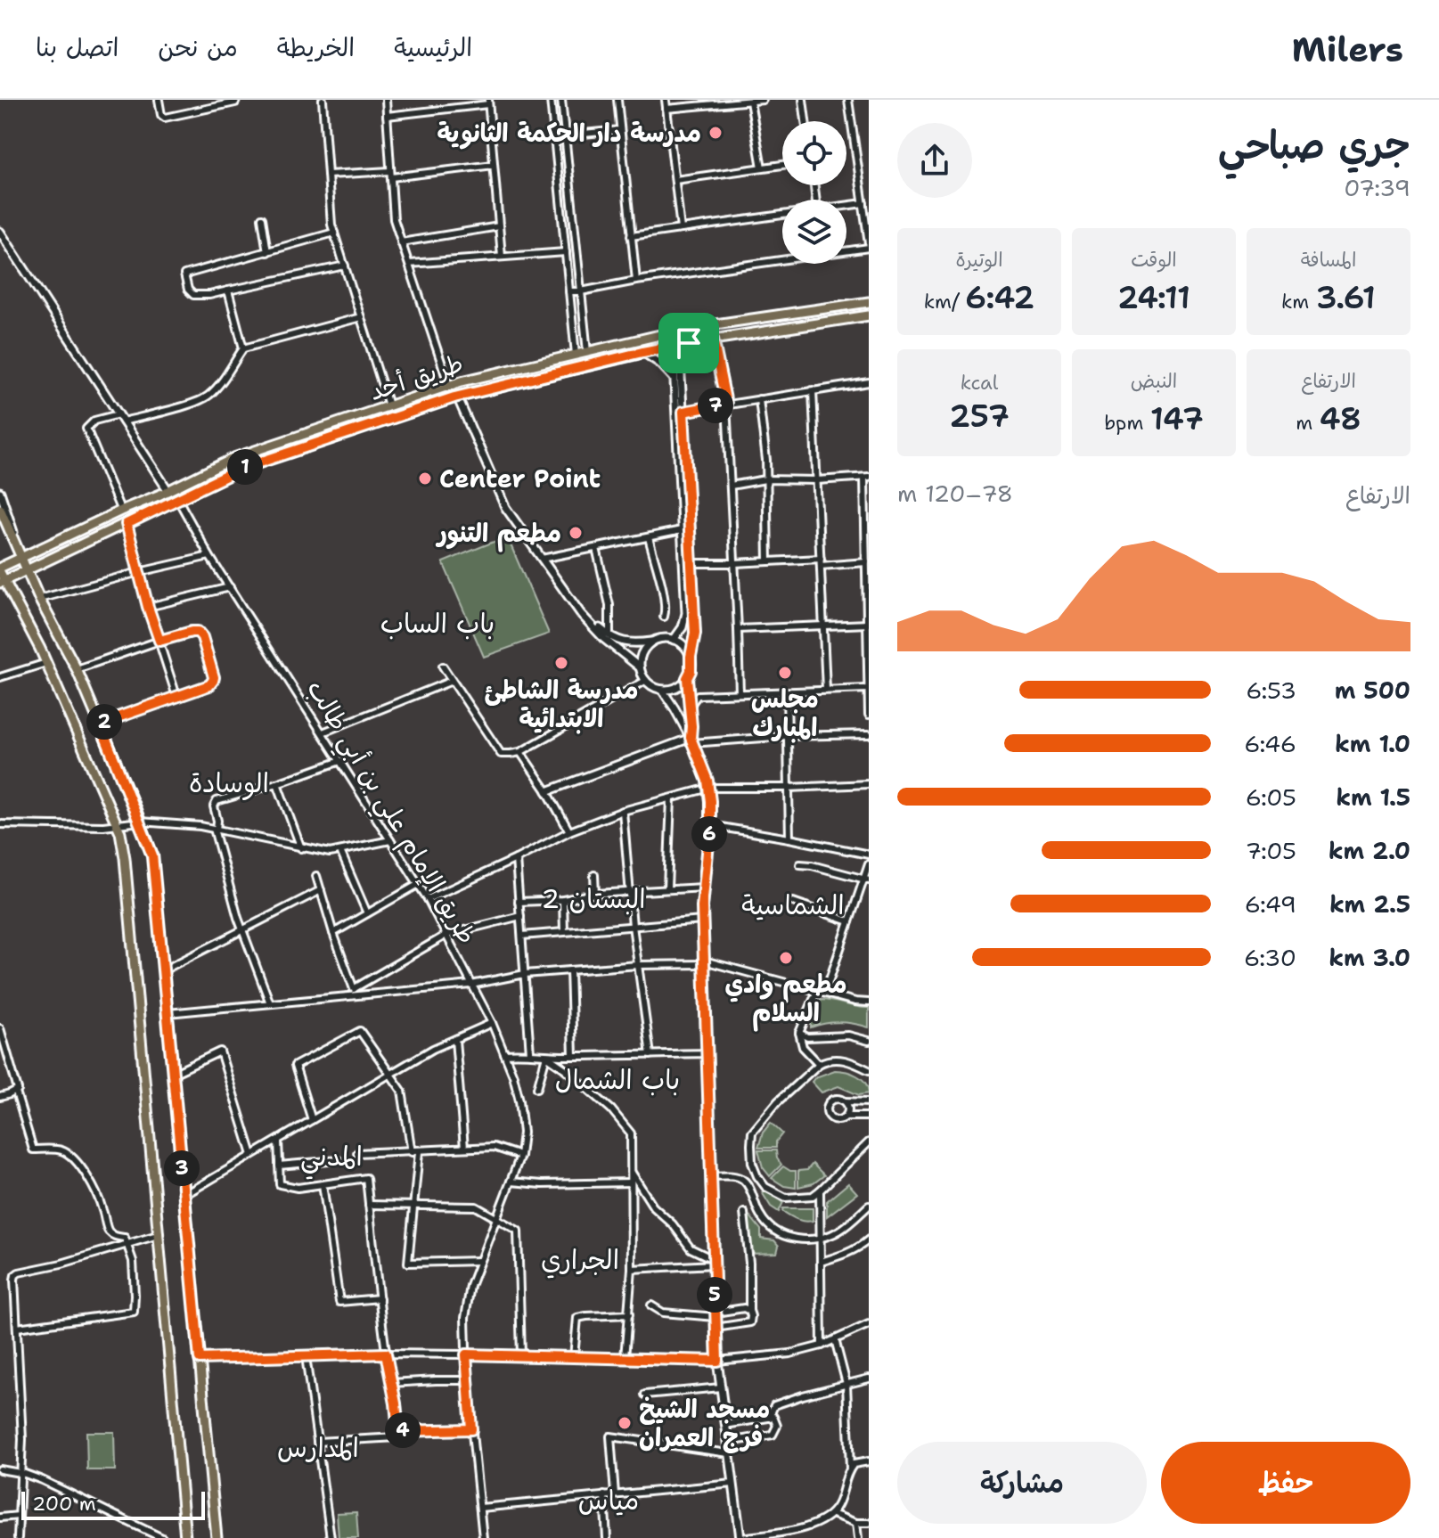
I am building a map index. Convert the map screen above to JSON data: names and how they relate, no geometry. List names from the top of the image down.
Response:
{
  "streets": {
    "main road": ["طريق أحد"],
    "street": ["طريق الإمام علي بن أبي طالب"]
  },
  "crossings": [
    ["طريق أحد", "طريق الإمام علي بن أبي طالب"]
  ],
  "districts": [
    "باب الساب",
    "الوسادة",
    "البستان 2",
    "الشماسية",
    "باب الشمال",
    "المدني",
    "الجراري",
    "المدارس",
    "مياس"
  ],
  "places": [
    "مدرسة دار الحكمة الثانوية",
    "Center Point",
    "مطعم التنور",
    "مدرسة الشاطئ الابتدائية",
    "مجلس المبارك",
    "مطعم وادي السلام",
    "مسجد الشيخ فرج العمران"
  ],
  "scale_bar": "200 m",
  "page": {
    "header": "Milers",
    "nav": [
      "الرئيسية",
      "الخريطة",
      "من نحن",
      "اتصل بنا"
    ],
    "heading": ["جري صباحي", "07:39"],
    "stats": [
      ["المسافة", "3.61 km"],
      ["الوقت", "24:11"],
      ["الوتيرة", "6:42 /km"],
      ["الارتفاع", "48 m"],
      ["النبض", "147 bpm"],
      ["kcal", "257"]
    ],
    "pins": [
      "7",
      "1",
      "2",
      "6",
      "3",
      "5",
      "4"
    ],
    "chart": ["الارتفاع", "78–120 m"],
    "list": [
      {
        "name": "500 m",
        "note": "6:53"
      },
      {
        "name": "1.0 km",
        "note": "6:46"
      },
      {
        "name": "1.5 km",
        "note": "6:05"
      },
      {
        "name": "2.0 km",
        "note": "7:05"
      },
      {
        "name": "2.5 km",
        "note": "6:49"
      },
      {
        "name": "3.0 km",
        "note": "6:30"
      }
    ],
    "buttons": ["حفظ", "مشاركة"],
    "scale": "200 m"
  }
}
